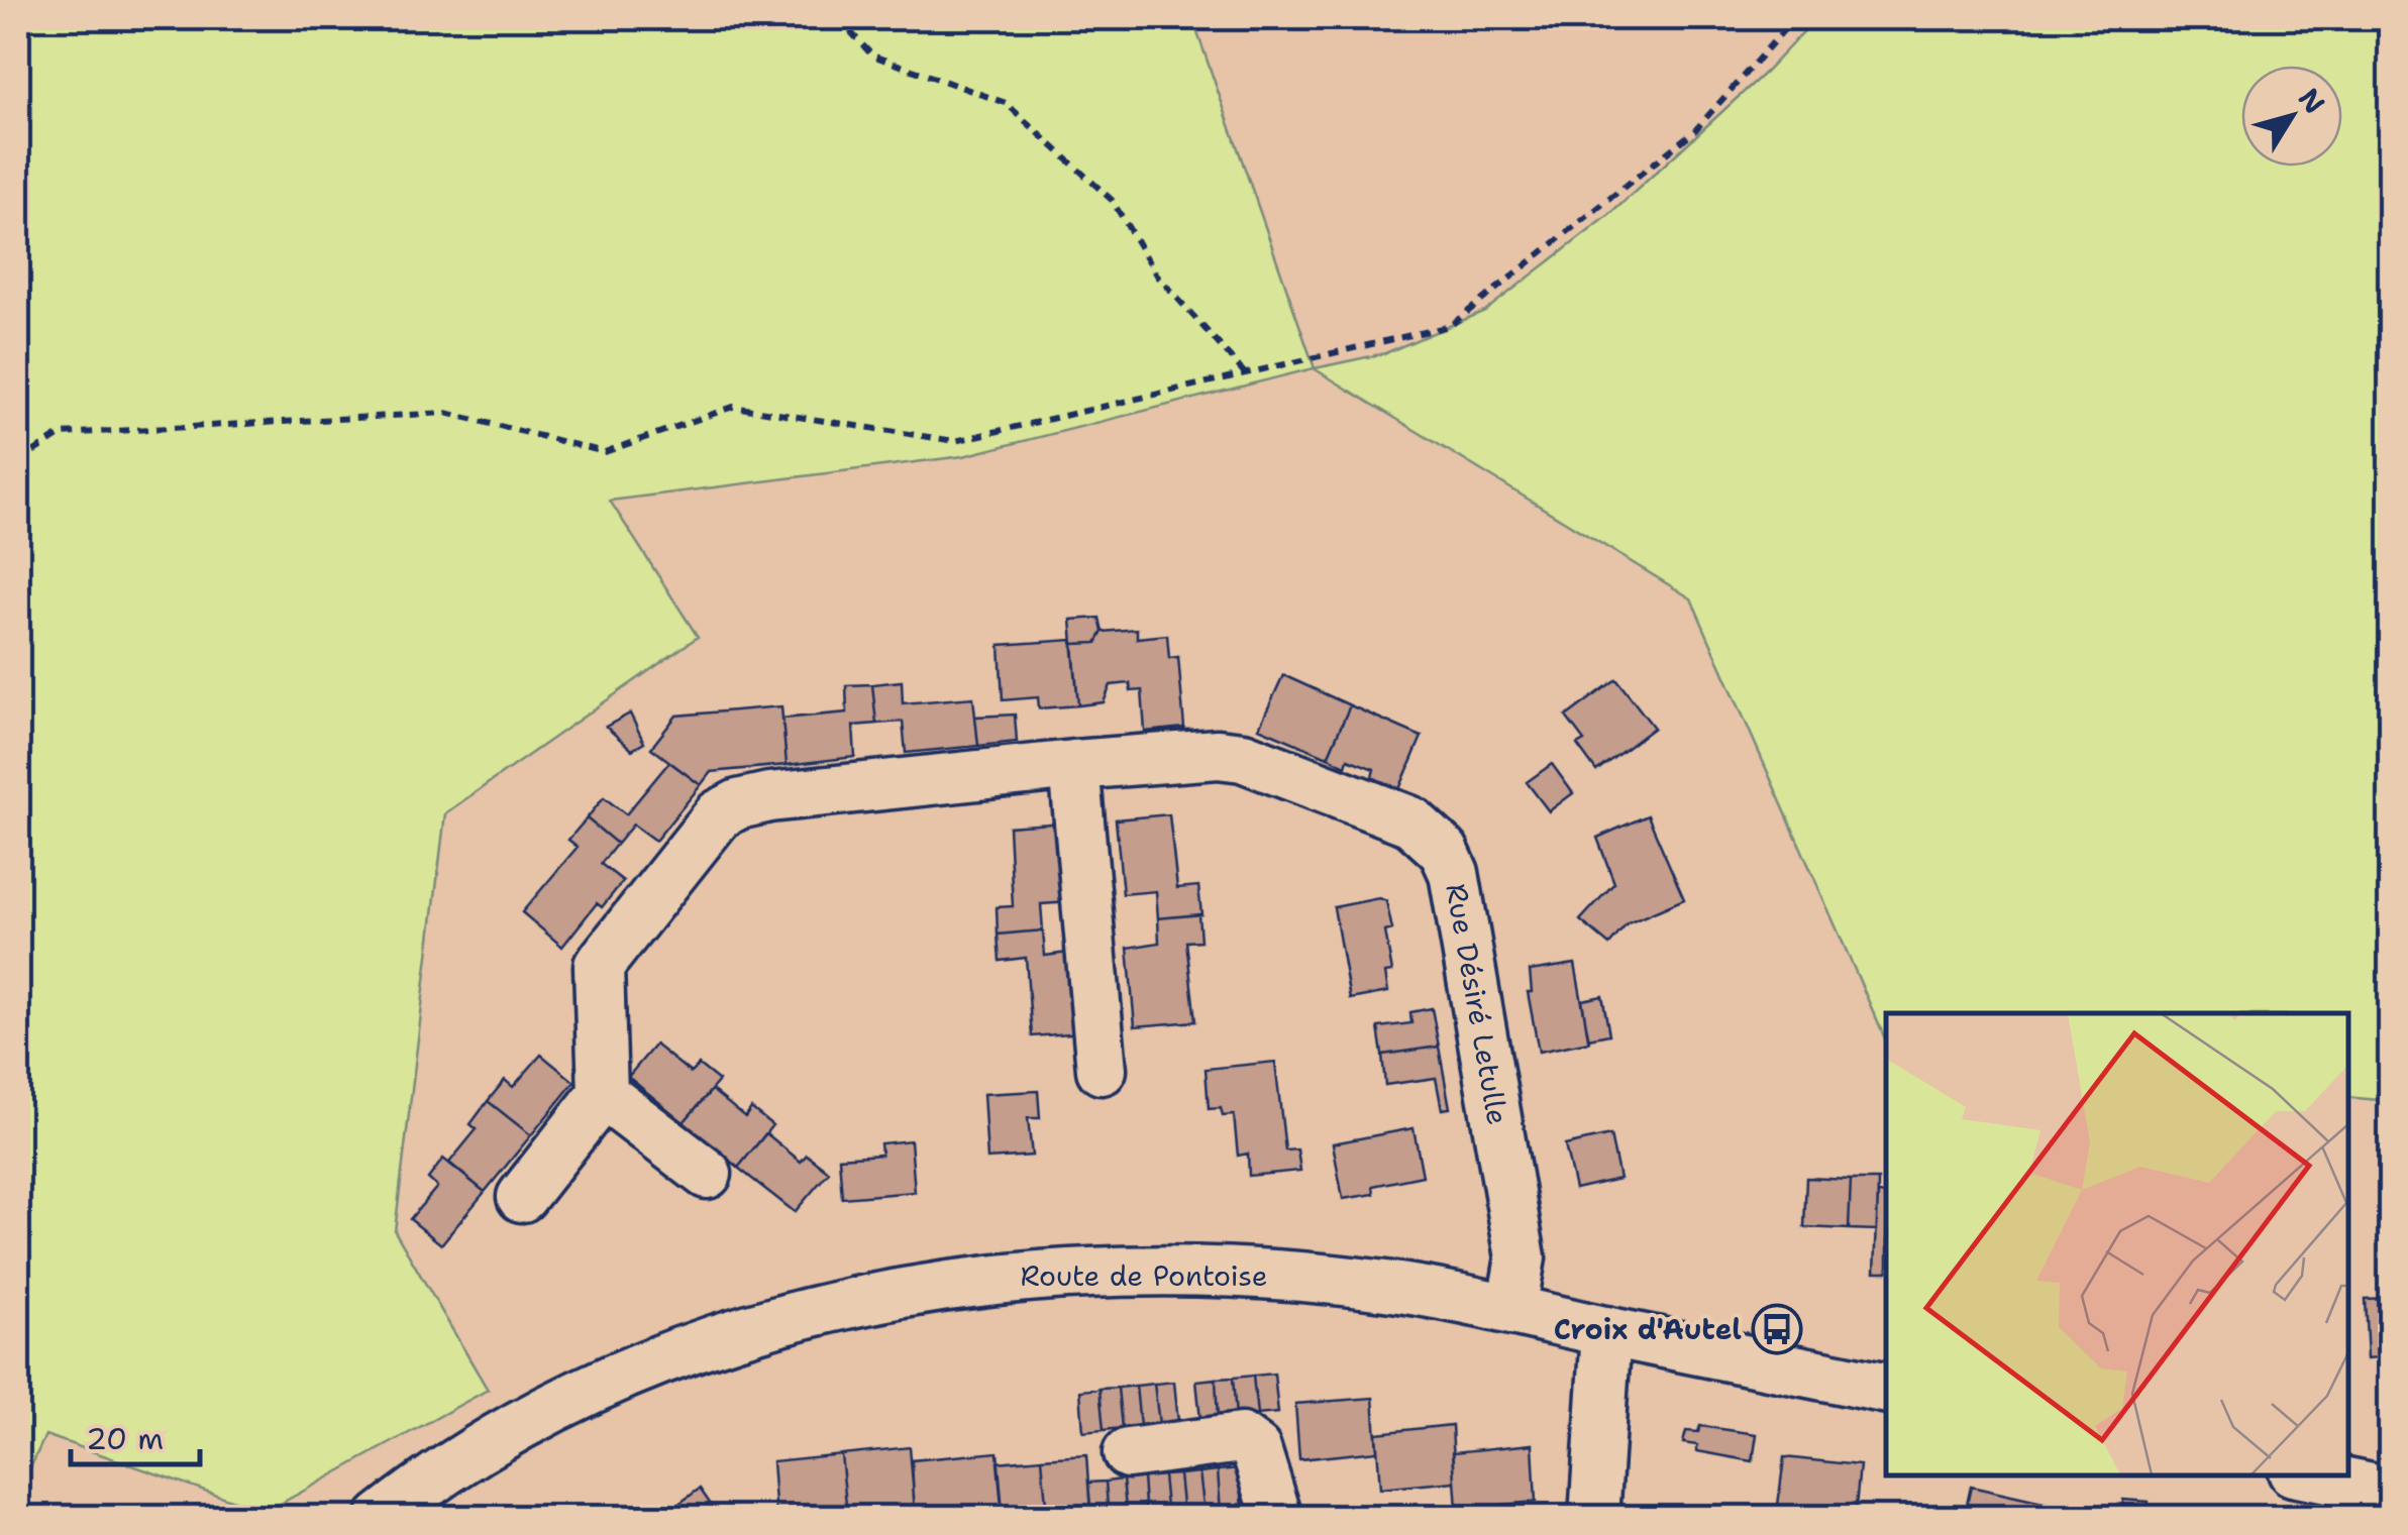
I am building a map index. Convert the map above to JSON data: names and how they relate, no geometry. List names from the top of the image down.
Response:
{
  "streets": {
    "street": ["Rue Désiré Letulle", "Route de Pontoise"]
  },
  "crossings": [
    ["Rue Désiré Letulle", "Route de Pontoise"]
  ],
  "places": {
    "bus stop": ["Croix d'Autel"]
  },
  "scale_bar": "20 m",
  "north": "top right"
}
